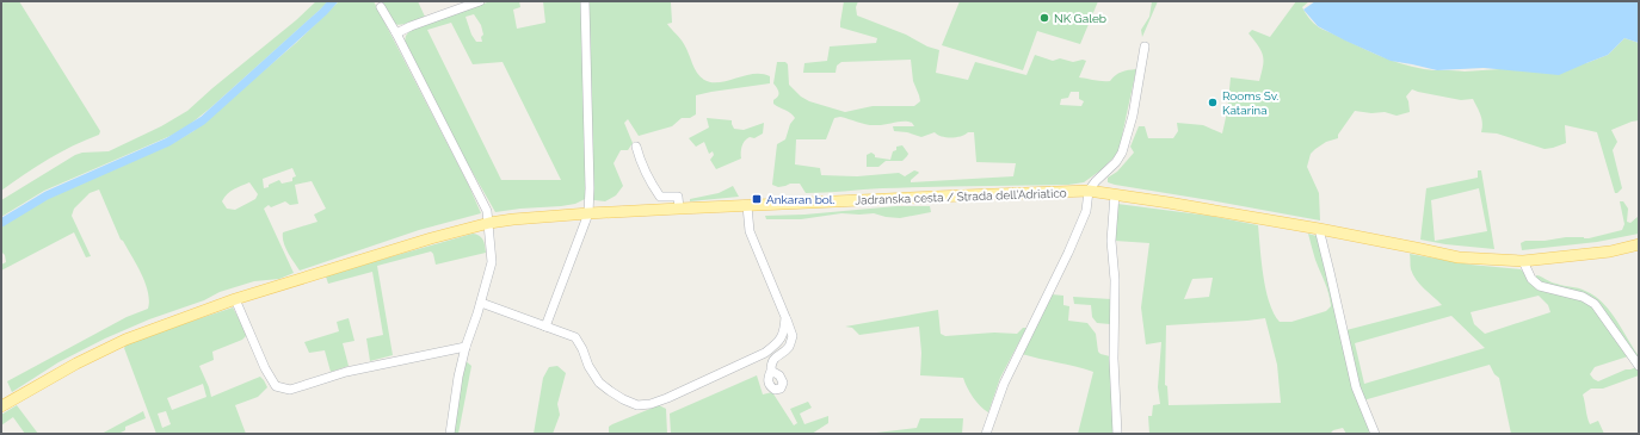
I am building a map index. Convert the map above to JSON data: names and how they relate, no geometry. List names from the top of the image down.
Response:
{
  "streets": {
    "main road": ["Jadranska cesta / Strada dell'Adriatico"]
  },
  "places": {
    "other": ["NK Galeb", "Rooms Sv. Katarina"],
    "transit": ["Ankaran bol."]
  }
}
